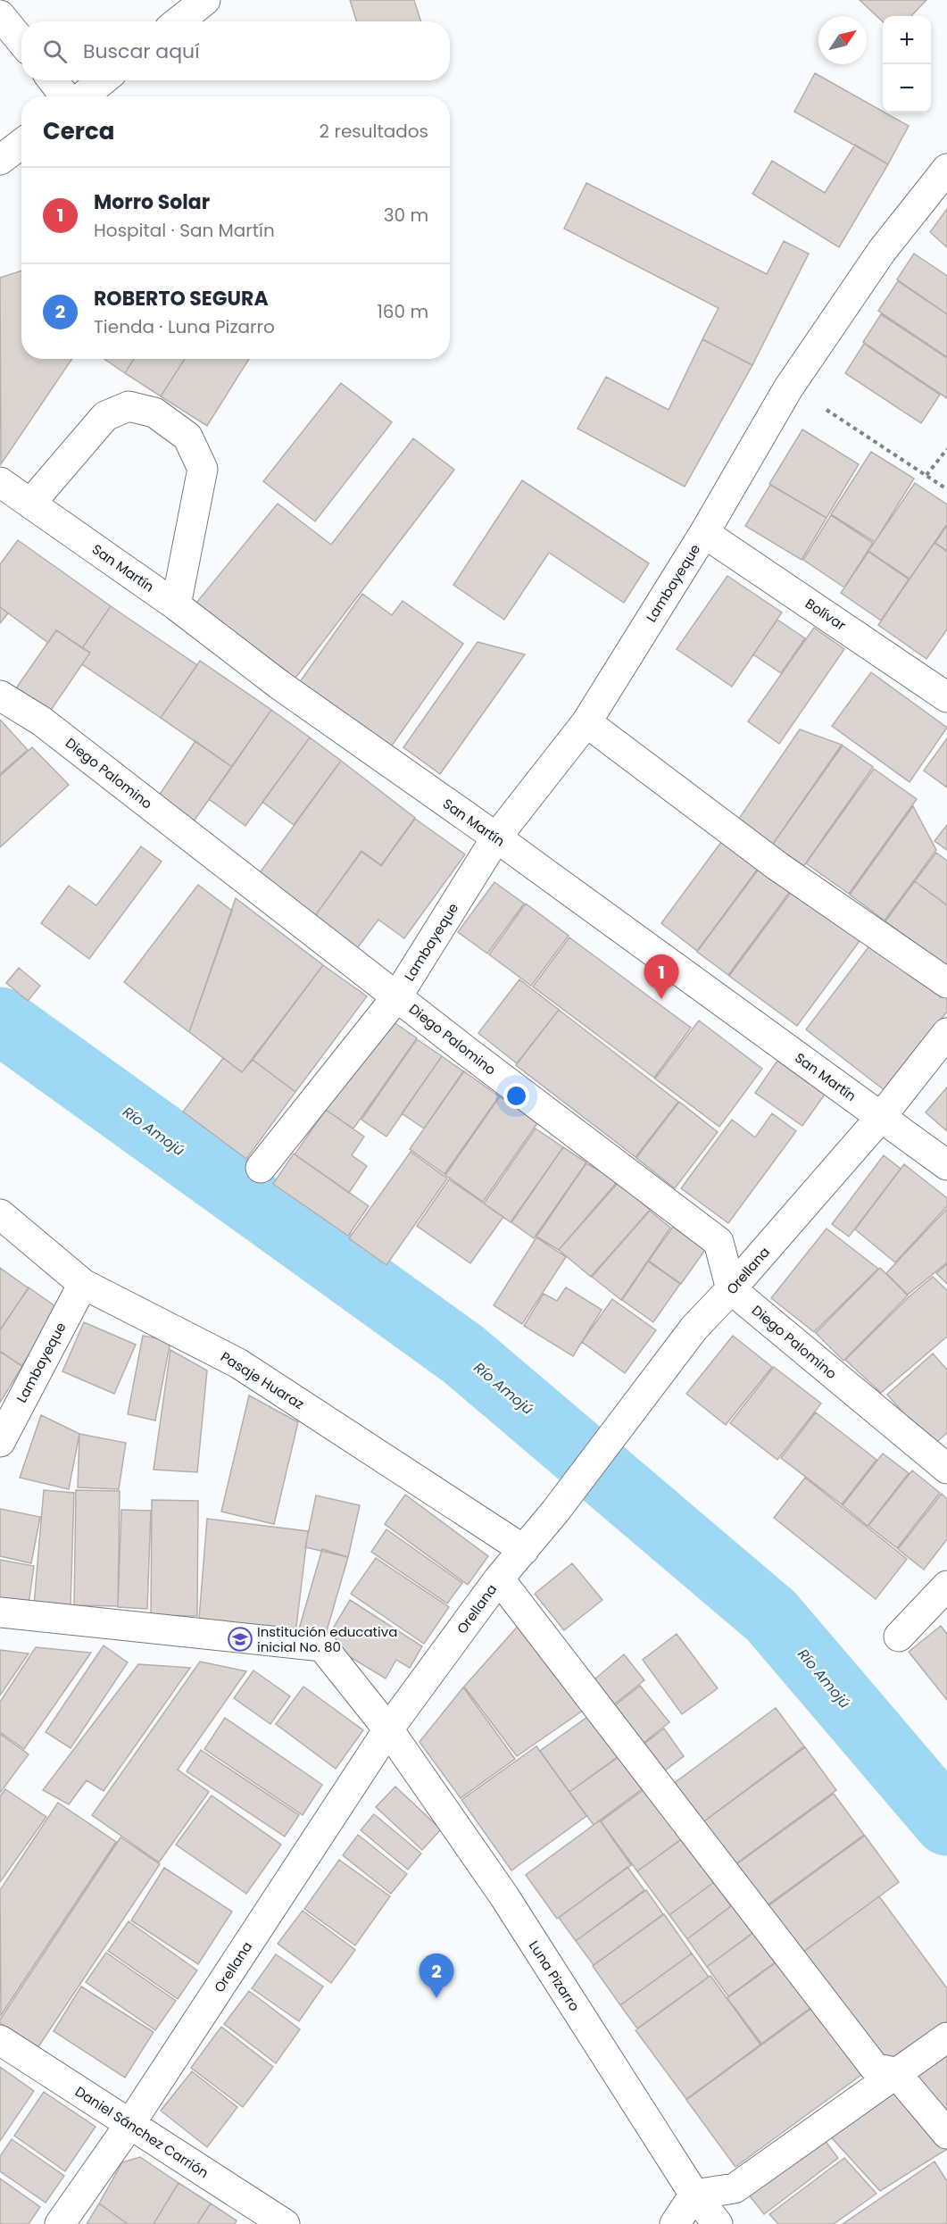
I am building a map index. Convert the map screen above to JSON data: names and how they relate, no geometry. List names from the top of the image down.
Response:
{
  "streets": {
    "street": [
      "San Martín",
      "Lambayeque",
      "Bolívar",
      "Diego Palomino",
      "Orellana",
      "Pasaje Huaraz",
      "Luna Pizarro",
      "Daniel Sánchez Carrión"
    ]
  },
  "crossings": [
    ["San Martín", "Lambayeque"],
    ["San Martín", "Orellana"],
    ["Lambayeque", "Bolívar"],
    ["Lambayeque", "Diego Palomino"],
    ["Lambayeque", "Pasaje Huaraz"],
    ["Diego Palomino", "Orellana"],
    ["Orellana", "Pasaje Huaraz"],
    ["Orellana", "Luna Pizarro"],
    ["Orellana", "Daniel Sánchez Carrión"]
  ],
  "water": ["Río Amojú"],
  "places": {
    "school or university": ["Institución educativa inicial No. 80"]
  },
  "north": "top right",
  "page": {
    "map_buttons": ["+", "−"],
    "search": "Buscar aquí",
    "heading": ["Cerca", "2 resultados"],
    "list": [
      {
        "mark": "1",
        "name": "Morro Solar",
        "note": "Hospital · San Martín",
        "value": "30 m"
      },
      {
        "mark": "2",
        "name": "ROBERTO SEGURA",
        "note": "Tienda · Luna Pizarro",
        "value": "160 m"
      }
    ],
    "pins": ["1", "2"]
  }
}
